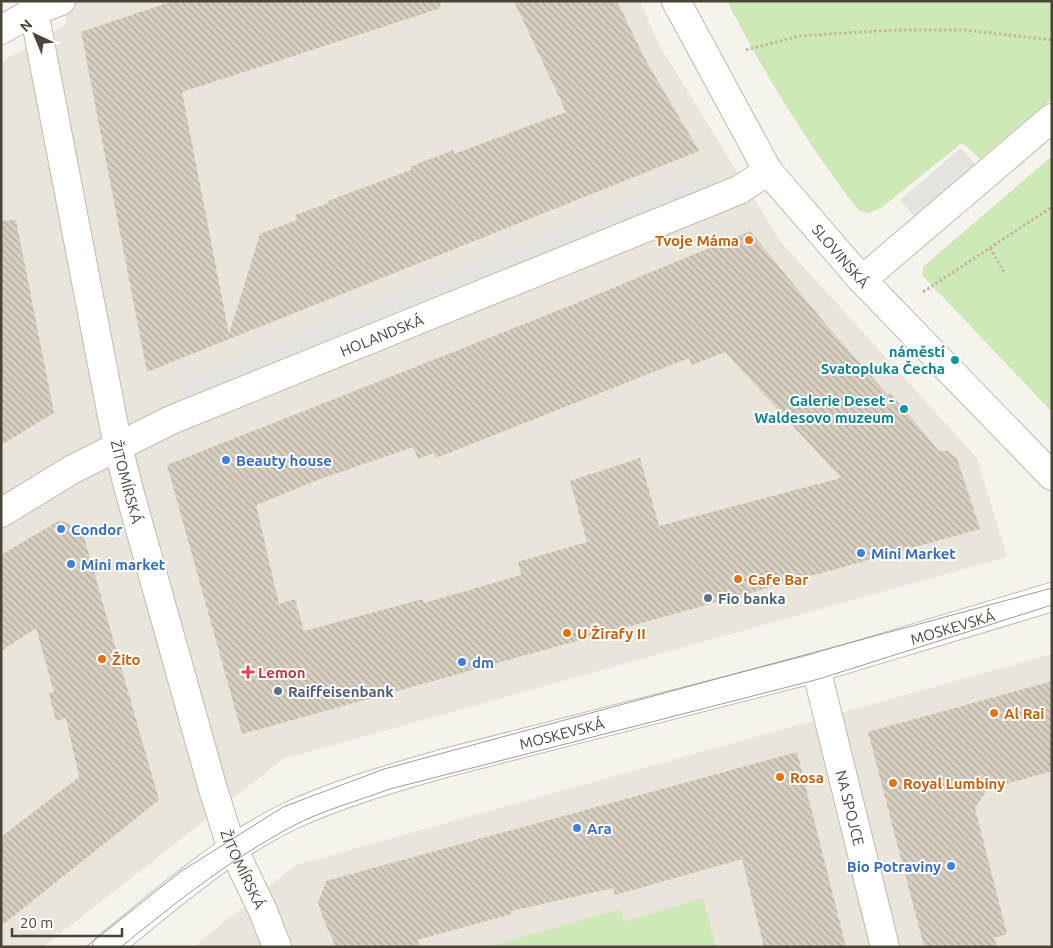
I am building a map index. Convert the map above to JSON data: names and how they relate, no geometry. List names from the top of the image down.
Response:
{
  "streets": {
    "street": [
      "SLOVINSKÁ",
      "HOLANDSKÁ",
      "ŽITOMÍRSKÁ",
      "MOSKEVSKÁ",
      "NA SPOJCE"
    ]
  },
  "crossings": [
    ["SLOVINSKÁ", "HOLANDSKÁ"],
    ["HOLANDSKÁ", "ŽITOMÍRSKÁ"],
    ["ŽITOMÍRSKÁ", "MOSKEVSKÁ"],
    ["MOSKEVSKÁ", "NA SPOJCE"]
  ],
  "places": {
    "other": [
      "Tvoje Máma",
      "náměstí Svatopluka Čecha",
      "Galerie Deset - Waldesovo muzeum",
      "Beauty house",
      "Condor",
      "Mini Market",
      "Mini market",
      "Cafe Bar",
      "Fio banka",
      "U Žirafy II",
      "Žito",
      "dm",
      "Raiffeisenbank",
      "Al Rai",
      "Rosa",
      "Royal Lumbiny",
      "Ara",
      "Bio Potraviny"
    ],
    "health": ["Lemon"]
  },
  "scale_bar": "20 m",
  "north": "top left"
}
